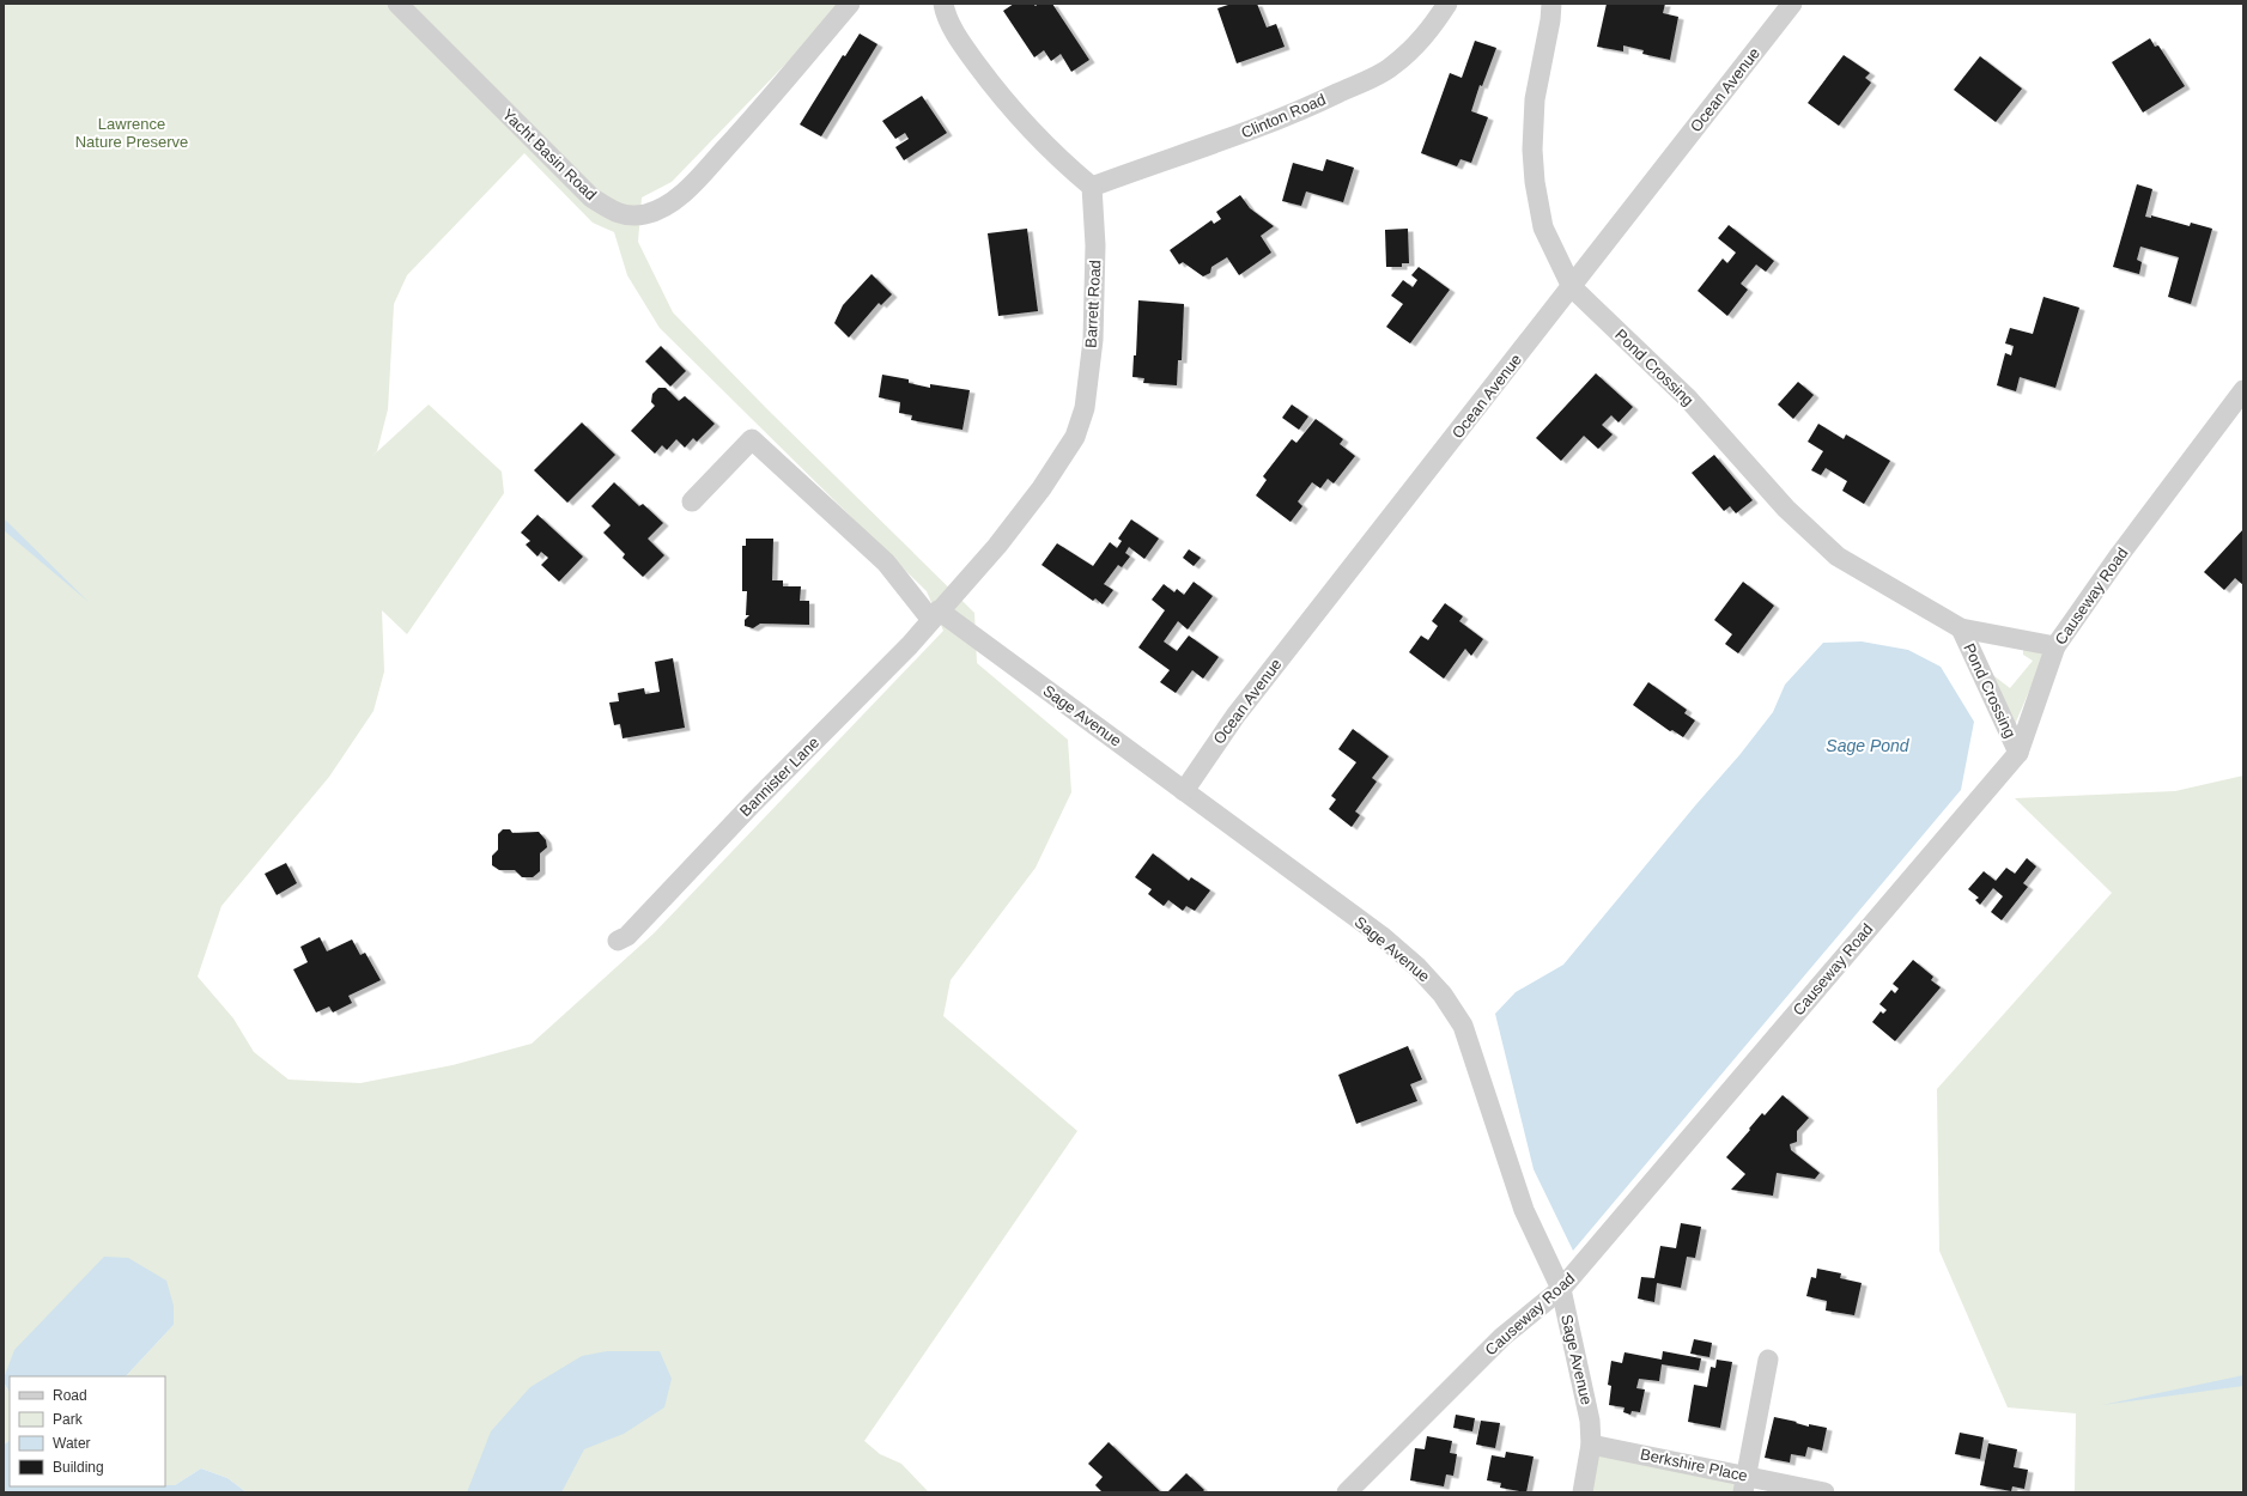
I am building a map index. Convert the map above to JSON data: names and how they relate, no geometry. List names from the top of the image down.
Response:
{
  "streets": {
    "street": [
      "Ocean Avenue",
      "Clinton Road",
      "Yacht Basin Road",
      "Barrett Road",
      "Pond Crossing",
      "Causeway Road",
      "Sage Avenue",
      "Bannister Lane",
      "Berkshire Place"
    ]
  },
  "crossings": [
    ["Ocean Avenue", "Pond Crossing"],
    ["Ocean Avenue", "Sage Avenue"],
    ["Clinton Road", "Barrett Road"],
    ["Barrett Road", "Sage Avenue"],
    ["Barrett Road", "Bannister Lane"],
    ["Pond Crossing", "Causeway Road"],
    ["Causeway Road", "Sage Avenue"],
    ["Sage Avenue", "Bannister Lane"],
    ["Sage Avenue", "Berkshire Place"]
  ],
  "water": ["Sage Pond"],
  "parks": ["Lawrence Nature Preserve"],
  "legend": [
    "Road",
    "Park",
    "Water",
    "Building"
  ]
}
